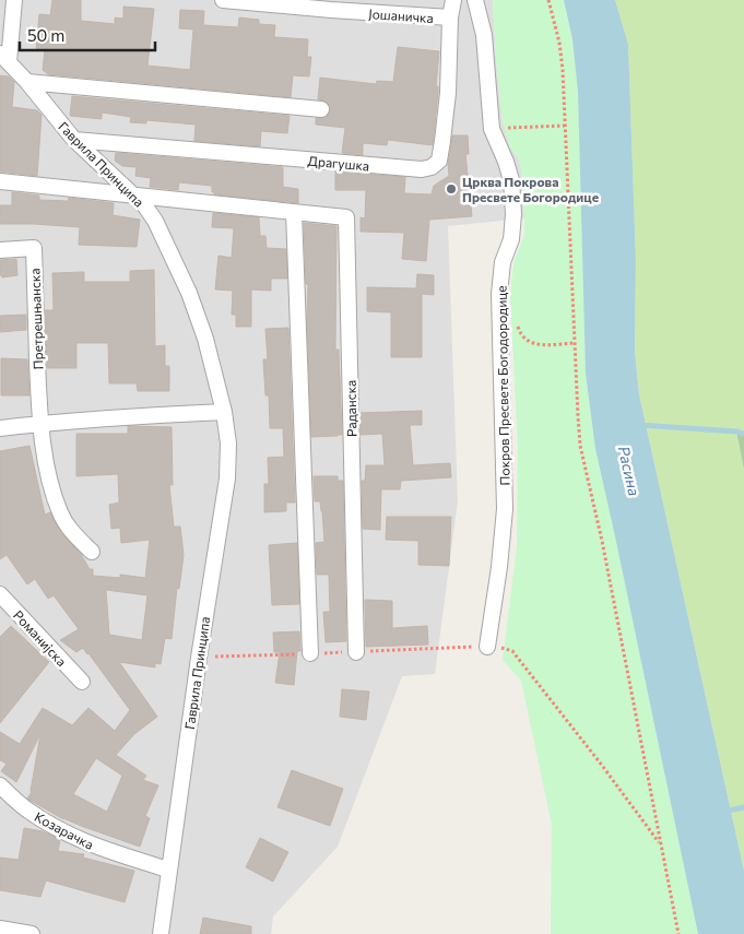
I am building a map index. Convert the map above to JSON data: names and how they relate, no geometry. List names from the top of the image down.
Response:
{
  "streets": {
    "street": [
      "Јошаничка",
      "Драгушка",
      "Гаврила Принципа",
      "Претрешњанска",
      "Покров Пресвете Богодородице",
      "Раданска",
      "Романијска",
      "Козарачка"
    ]
  },
  "crossings": [
    ["Јошаничка", "Драгушка"],
    ["Драгушка", "Гаврила Принципа"],
    ["Гаврила Принципа", "Раданска"],
    ["Гаврила Принципа", "Козарачка"]
  ],
  "water": ["Расина"],
  "places": ["Црква Покрова Пресвете Богородице"],
  "scale_bar": "50 m"
}
